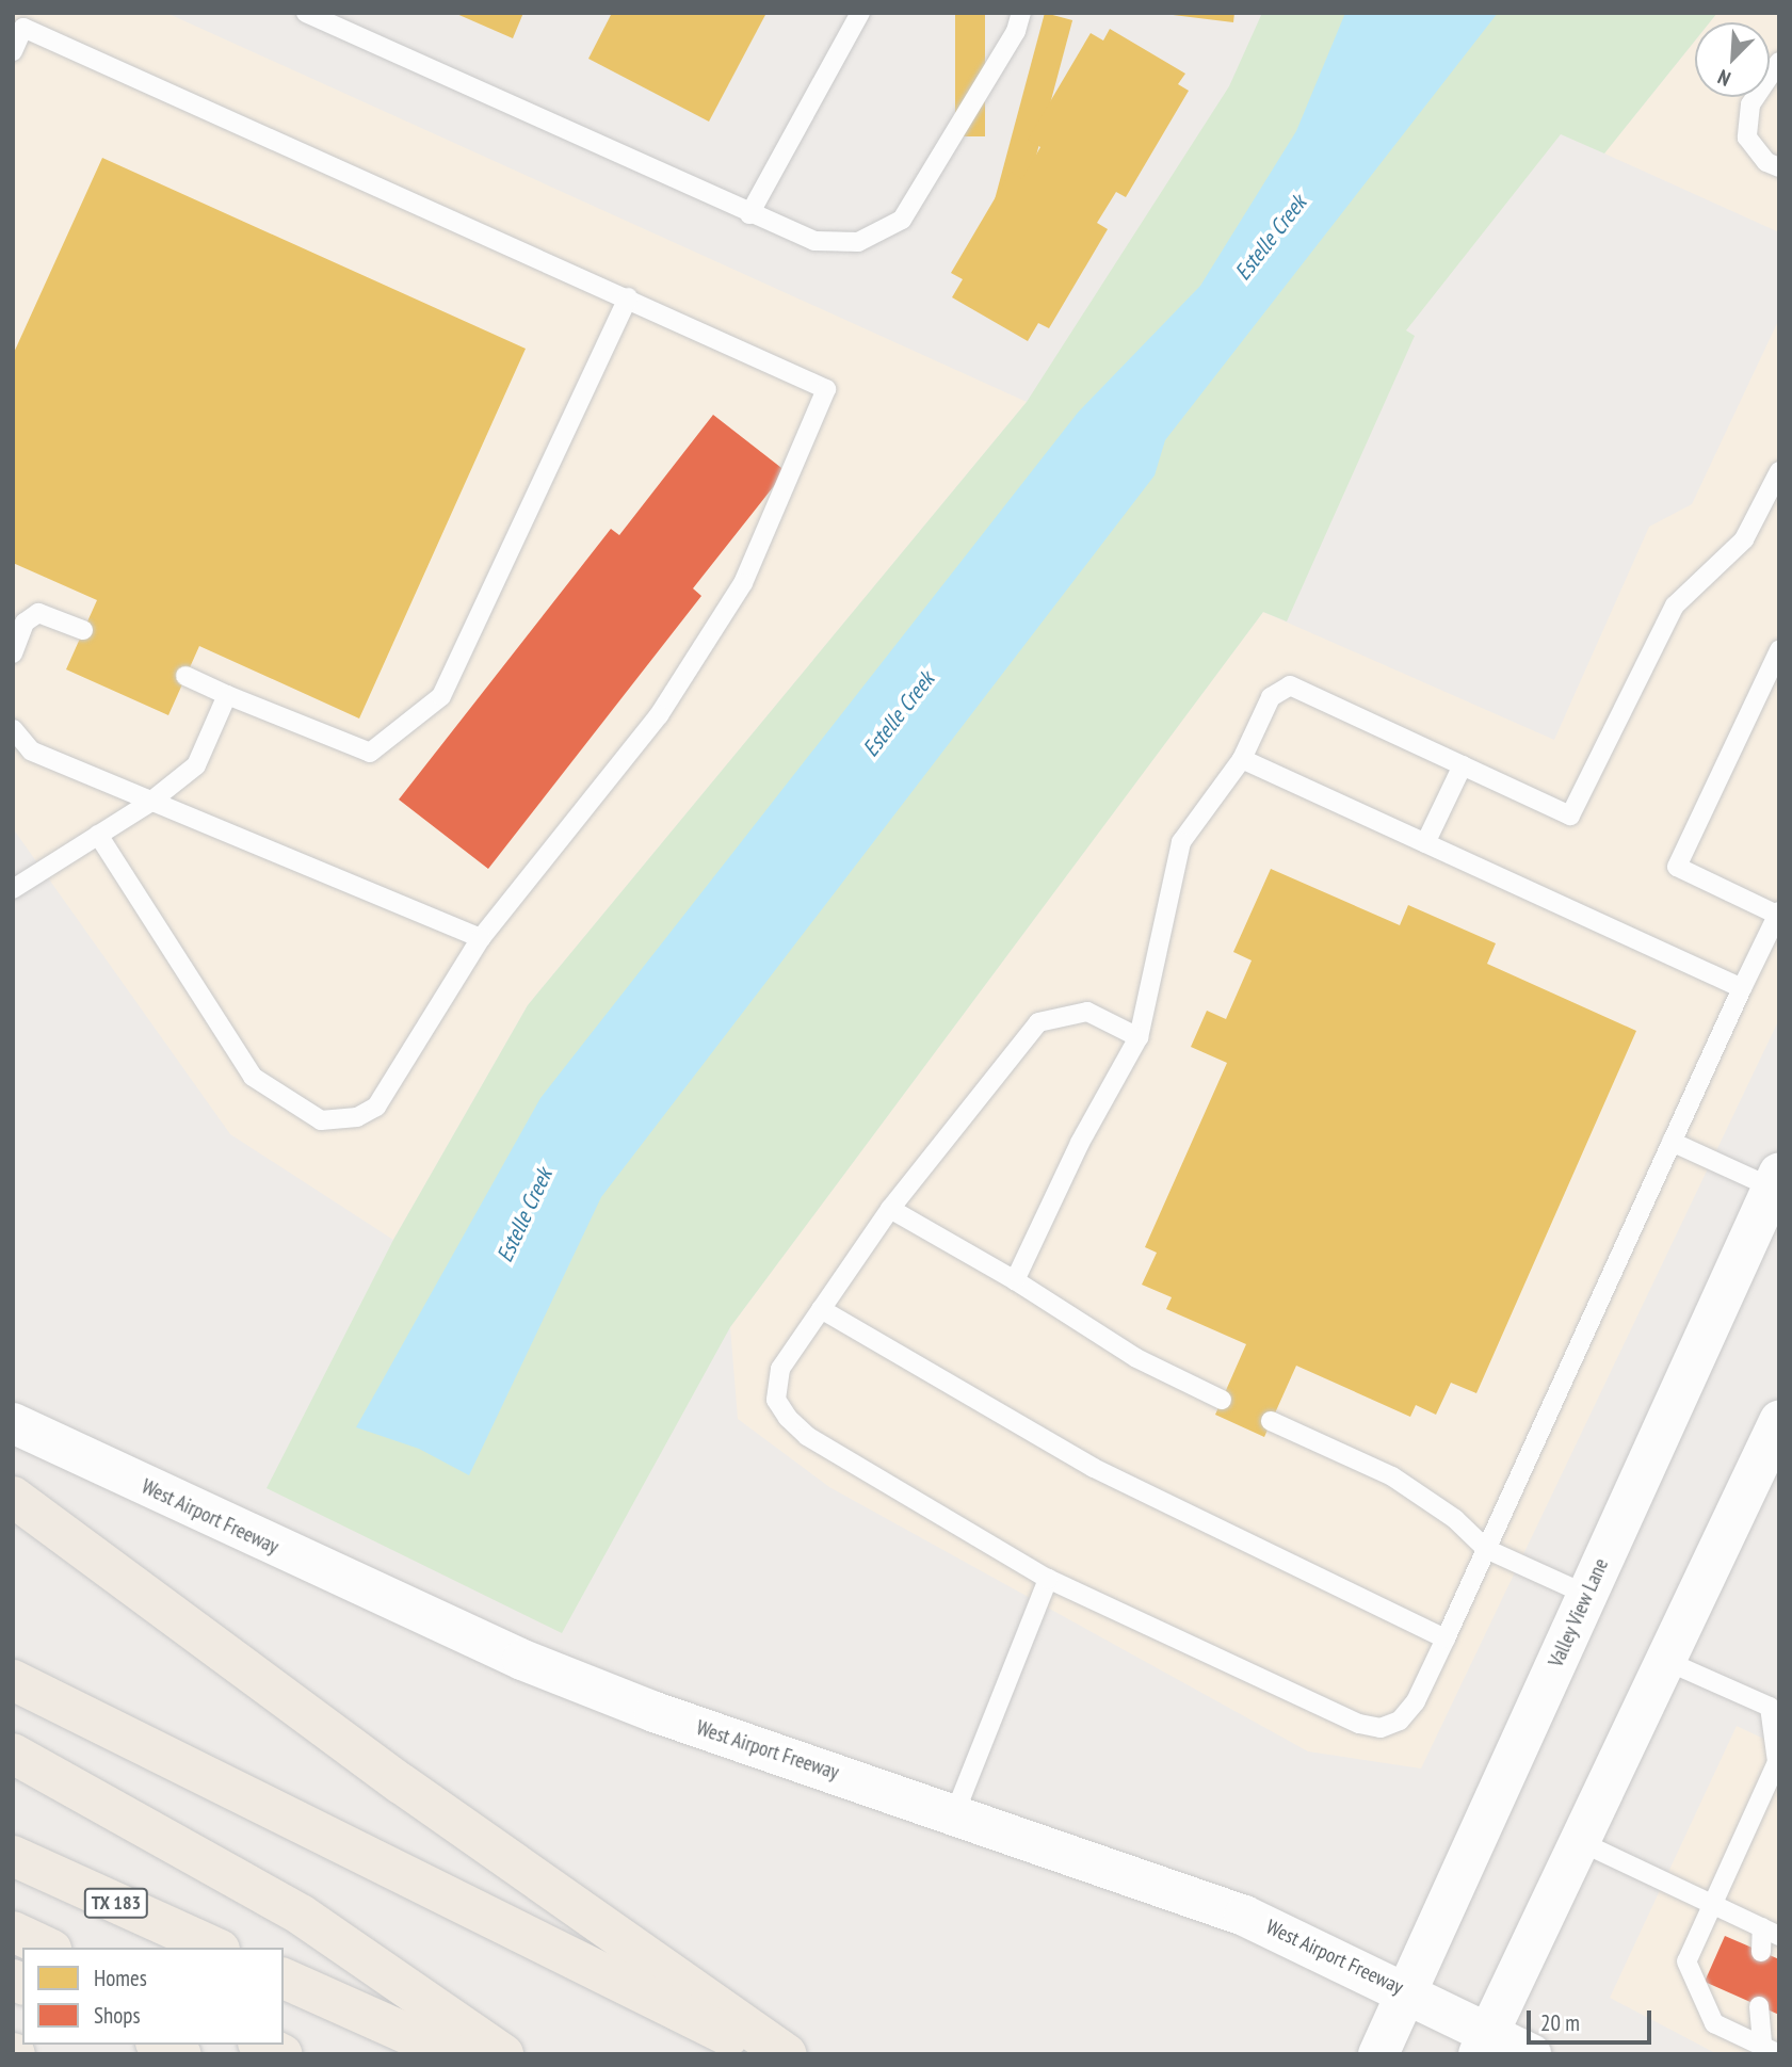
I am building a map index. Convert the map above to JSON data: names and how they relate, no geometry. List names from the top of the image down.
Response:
{
  "streets": {
    "highway": ["TX 183"],
    "main road": ["West Airport Freeway", "Valley View Lane"]
  },
  "crossings": [
    ["West Airport Freeway", "Valley View Lane"]
  ],
  "water": ["Estelle Creek"],
  "legend": ["Homes", "Shops"],
  "scale_bar": "20 m",
  "north": "bottom left"
}
